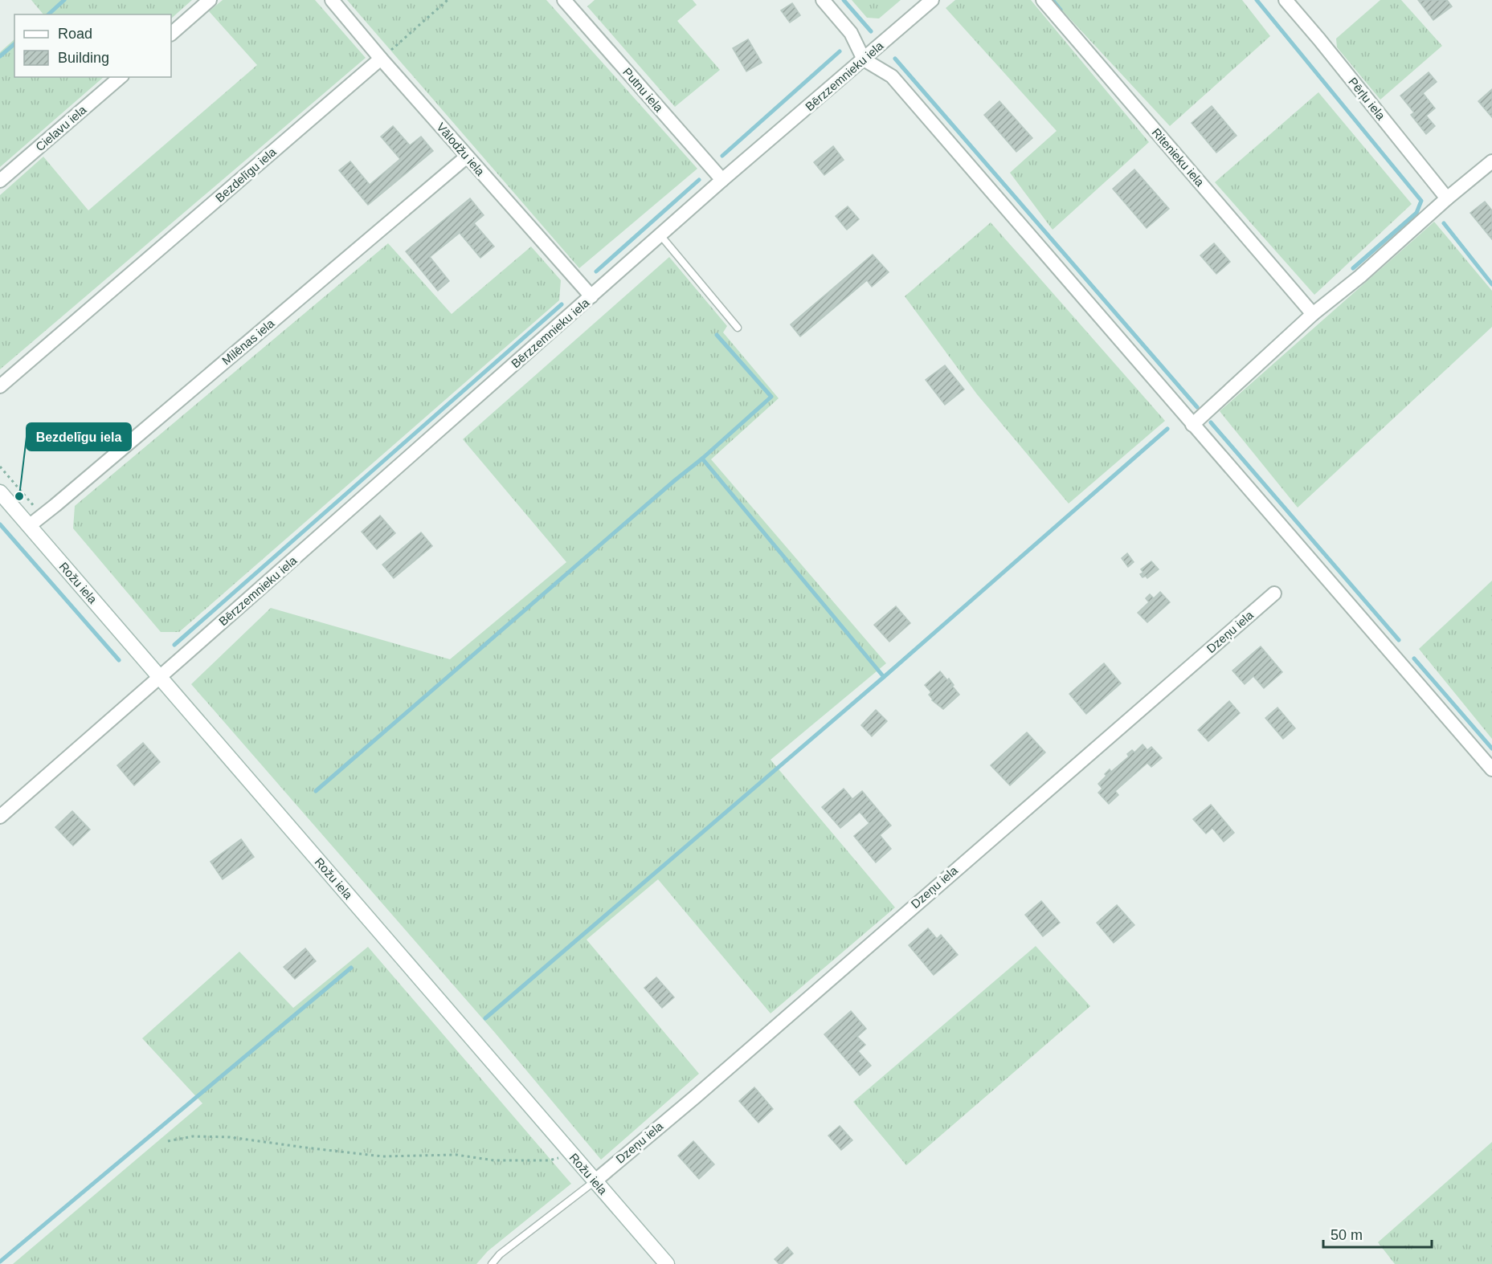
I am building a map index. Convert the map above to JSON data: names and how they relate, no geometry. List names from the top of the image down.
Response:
{
  "streets": {
    "street": [
      "Bērzzemnieku iela",
      "Putnu iela",
      "Pērļu iela",
      "Cielavu iela",
      "Vālodžu iela",
      "Ritenieku iela",
      "Bezdelīgu iela",
      "Milēnas iela",
      "Rožu iela",
      "Dzeņu iela"
    ]
  },
  "crossings": [
    ["Bērzzemnieku iela", "Putnu iela"],
    ["Bērzzemnieku iela", "Vālodžu iela"],
    ["Bērzzemnieku iela", "Rožu iela"],
    ["Vālodžu iela", "Bezdelīgu iela"],
    ["Vālodžu iela", "Milēnas iela"],
    ["Milēnas iela", "Rožu iela"],
    ["Rožu iela", "Dzeņu iela"]
  ],
  "places": ["Bezdelīgu iela"],
  "legend": ["Road", "Building"],
  "scale_bar": "50 m"
}
